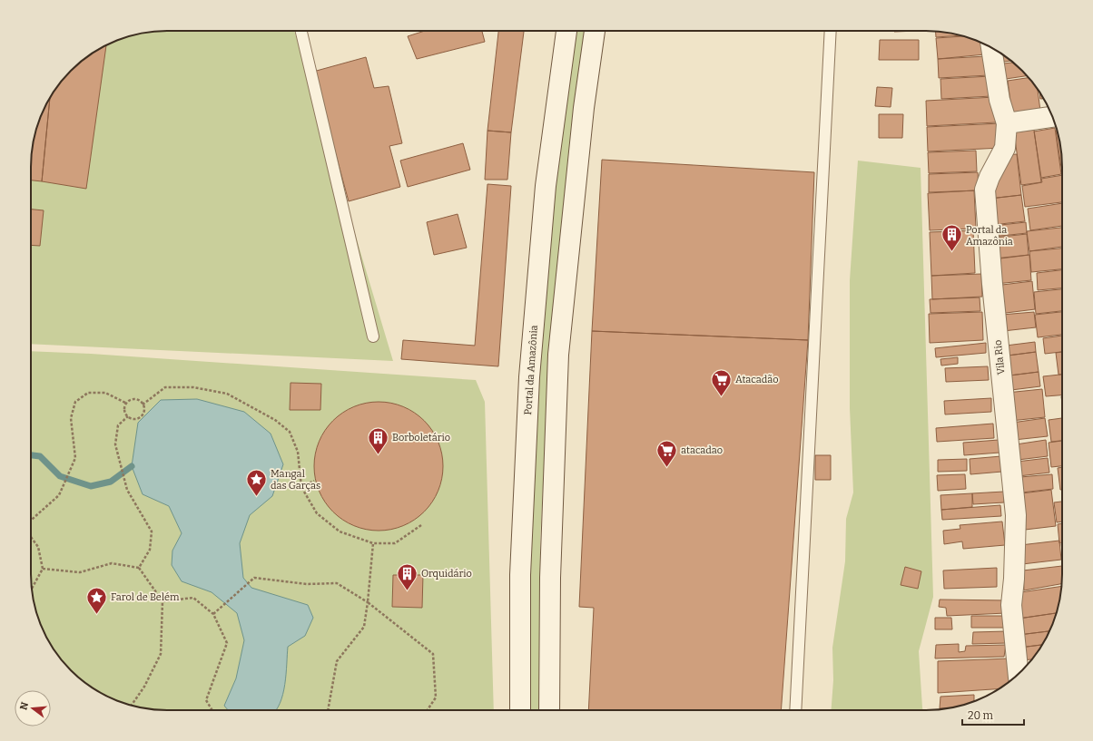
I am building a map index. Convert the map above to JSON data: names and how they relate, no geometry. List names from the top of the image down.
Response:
{
  "streets": {
    "street": ["Vila Rio", "Portal da Amazônia"]
  },
  "places": {
    "building": ["Portal da Amazônia", "Borboletário", "Orquidário"],
    "supermarket": ["Atacadão", "atacadao"],
    "place": ["Mangal das Garças", "Farol de Belém"]
  },
  "scale_bar": "20 m",
  "north": "left"
}
